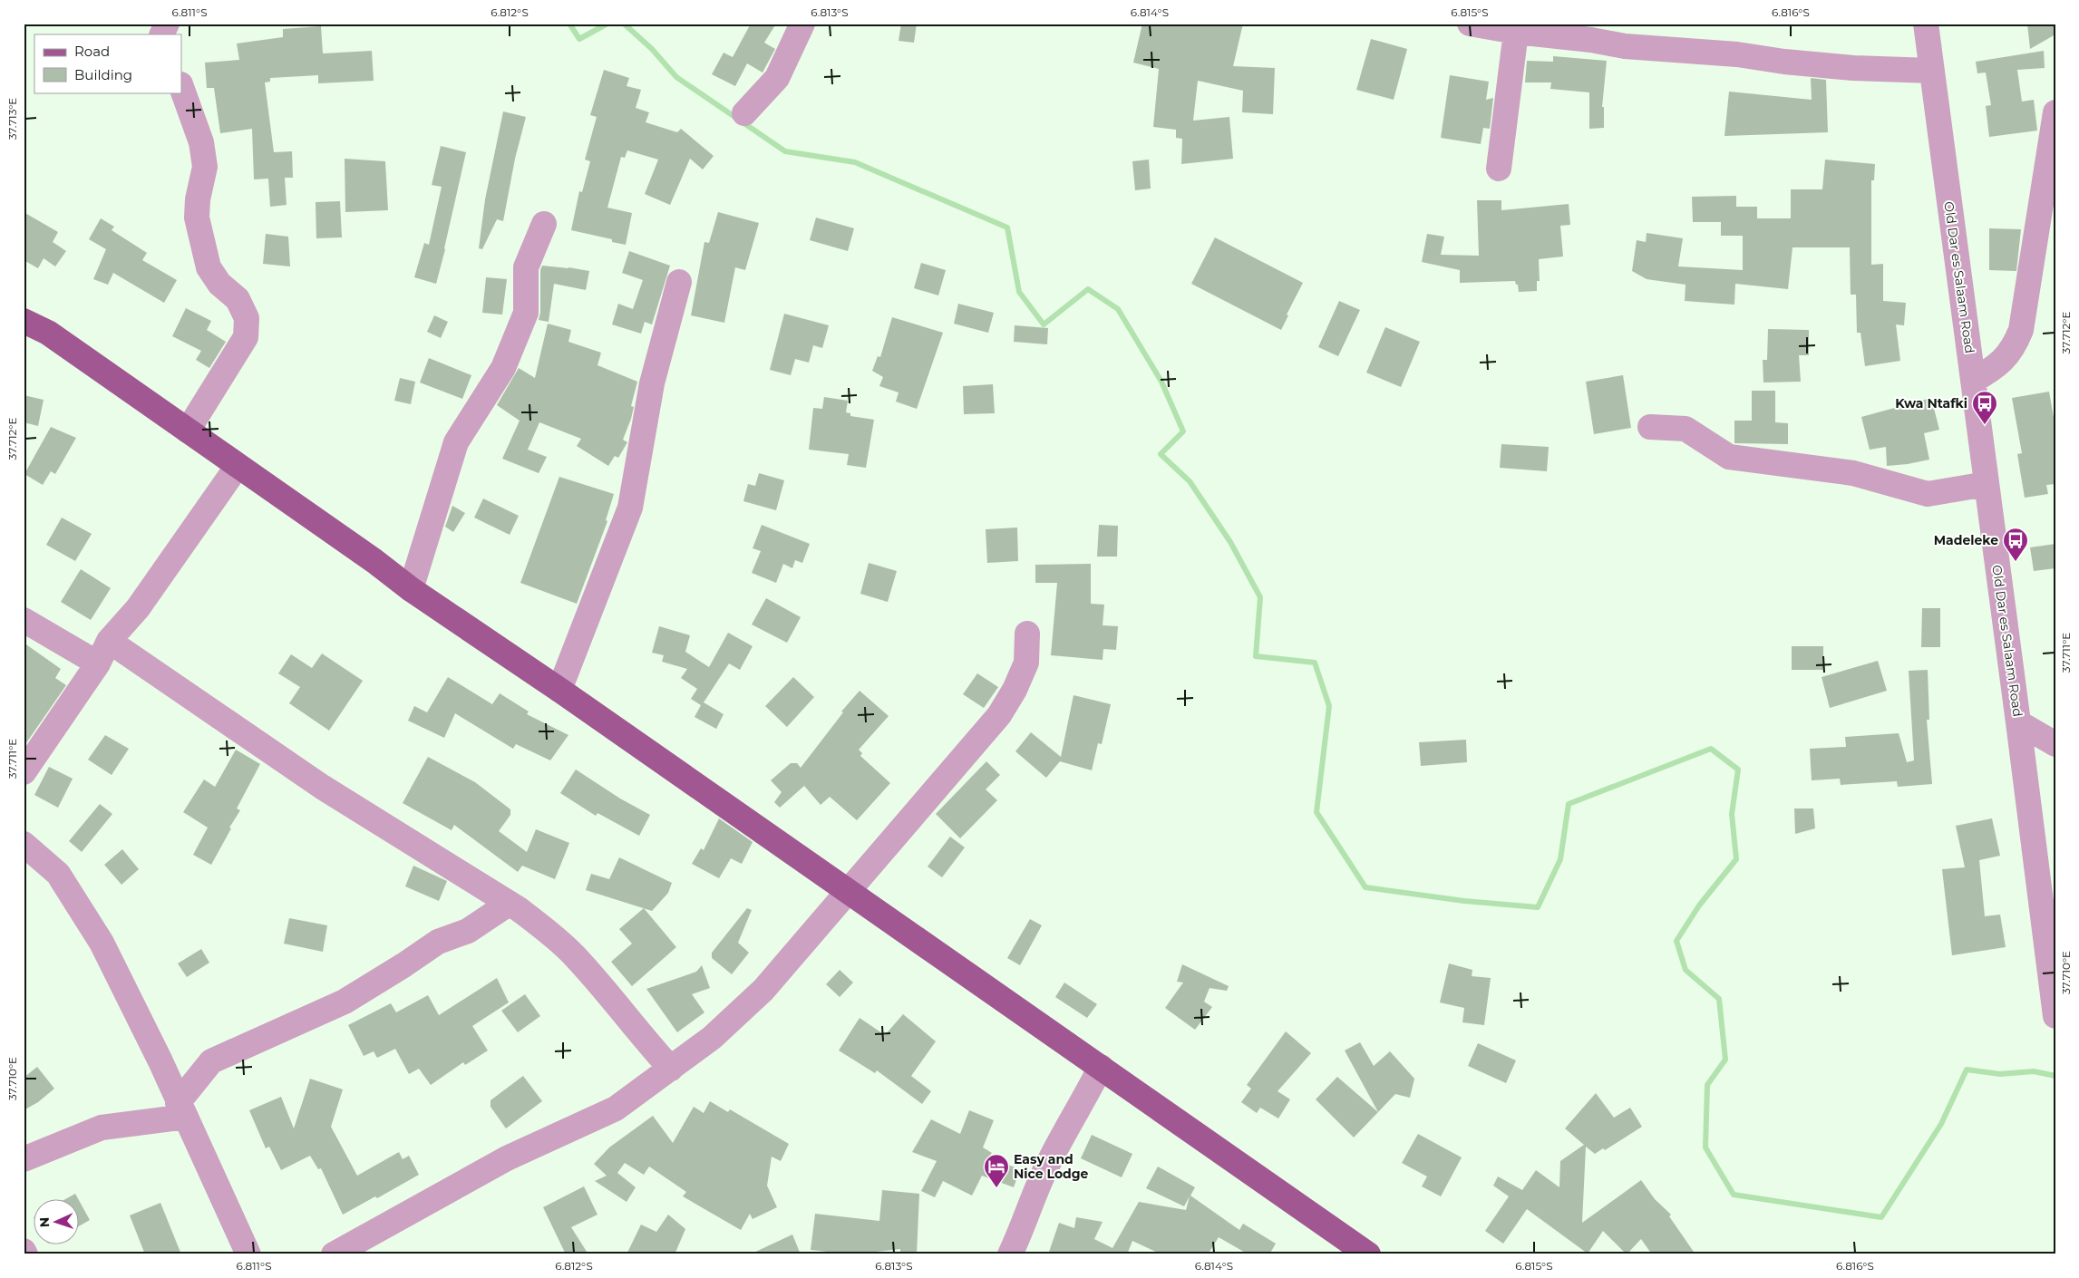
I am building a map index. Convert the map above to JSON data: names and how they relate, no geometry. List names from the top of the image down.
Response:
{
  "streets": {
    "street": ["Old Dar es Salaam Road"]
  },
  "places": {
    "bus stop": ["Kwa Ntafki", "Madeleke"],
    "hotel": ["Easy and Nice Lodge"]
  },
  "legend": ["Road", "Building"],
  "north": "left",
  "coordinates": [
    "6.811°S",
    "6.812°S",
    "6.813°S",
    "6.814°S",
    "6.815°S",
    "6.816°S",
    "37.713°E",
    "37.712°E",
    "37.711°E",
    "37.710°E"
  ]
}
